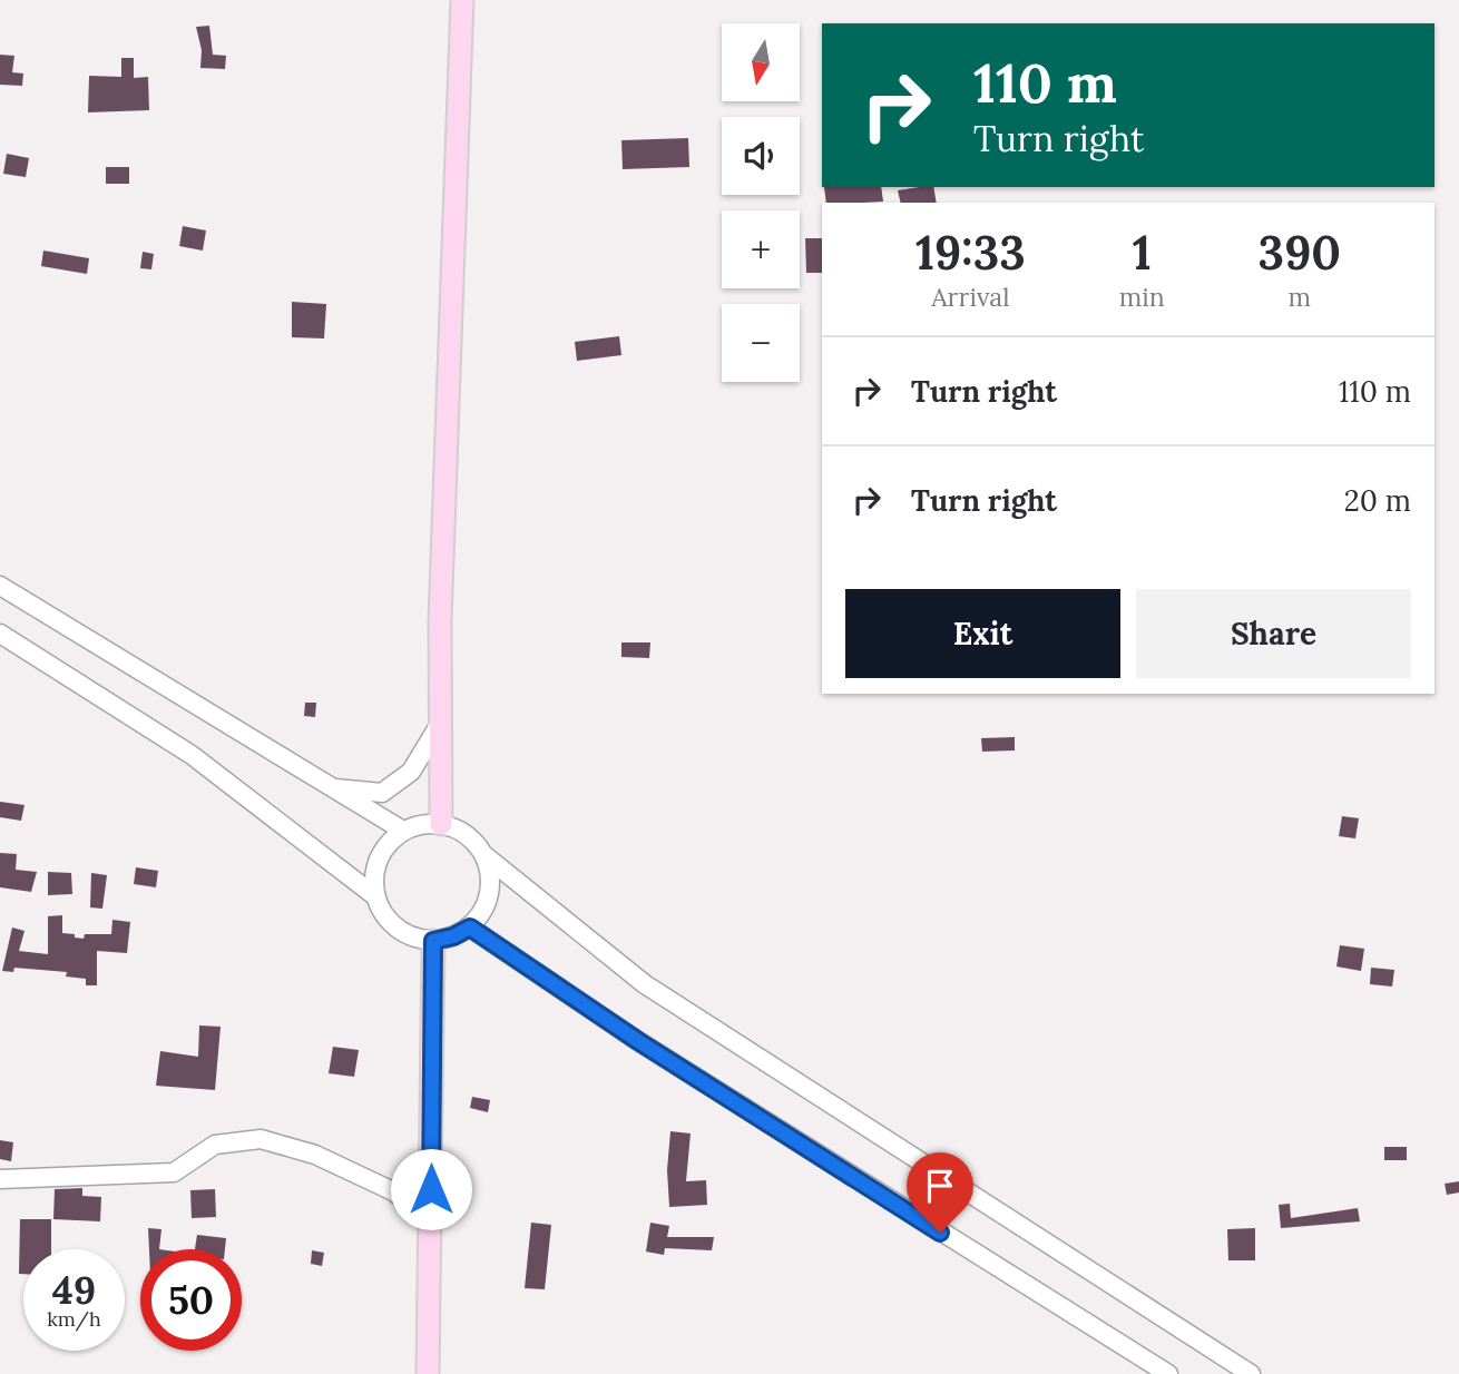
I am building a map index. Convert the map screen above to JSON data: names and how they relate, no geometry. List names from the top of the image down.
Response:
{
  "north": "bottom",
  "page": {
    "map_buttons": ["+", "−"],
    "turn": ["110 m", "Turn right"],
    "eta": [
      "19:33",
      "Arrival",
      "1",
      "min",
      "390",
      "m"
    ],
    "list": [
      {
        "name": "Turn right",
        "value": "110 m"
      },
      {
        "name": "Turn right",
        "value": "20 m"
      }
    ],
    "buttons": ["Exit", "Share"],
    "speed": "49 km/h",
    "limit": "50"
  }
}
